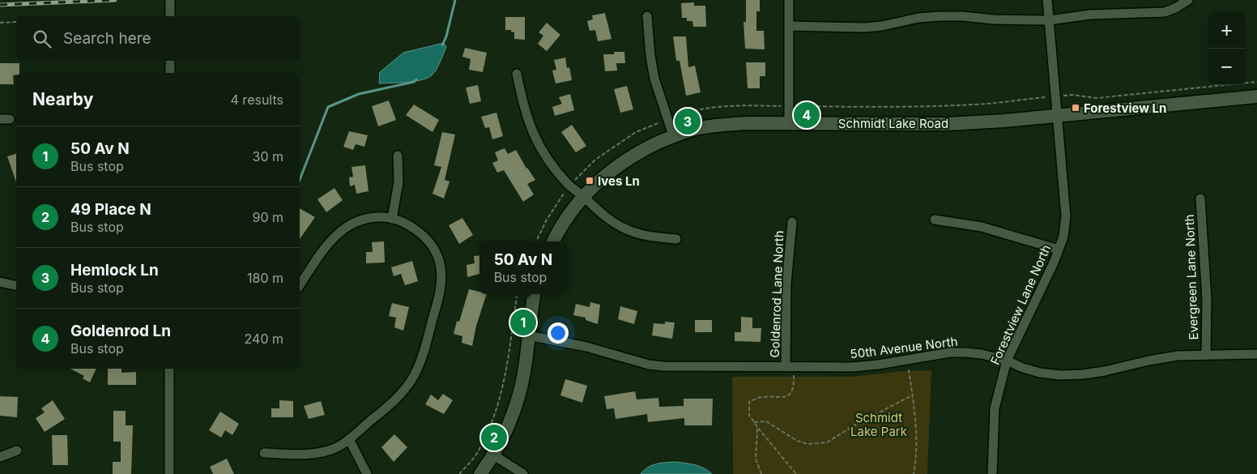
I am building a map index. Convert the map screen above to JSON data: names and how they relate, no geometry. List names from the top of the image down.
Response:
{
  "streets": {
    "street": [
      "Schmidt Lake Road",
      "Evergreen Lane North",
      "Goldenrod Lane North",
      "Forestview Lane North",
      "50th Avenue North"
    ]
  },
  "crossings": [
    ["Schmidt Lake Road", "Forestview Lane North"],
    ["Evergreen Lane North", "50th Avenue North"],
    ["Goldenrod Lane North", "50th Avenue North"],
    ["Forestview Lane North", "50th Avenue North"]
  ],
  "parks": ["Schmidt Lake Park"],
  "places": {
    "transit": ["Forestview Ln", "Ives Ln"]
  },
  "page": {
    "map_buttons": ["+", "−"],
    "search": "Search here",
    "heading": ["Nearby", "4 results"],
    "pins": [
      "4",
      "3",
      "1",
      "2"
    ],
    "list": [
      {
        "mark": "1",
        "name": "50 Av N",
        "note": "Bus stop",
        "value": "30 m"
      },
      {
        "mark": "2",
        "name": "49 Place N",
        "note": "Bus stop",
        "value": "90 m"
      },
      {
        "mark": "3",
        "name": "Hemlock Ln",
        "note": "Bus stop",
        "value": "180 m"
      },
      {
        "mark": "4",
        "name": "Goldenrod Ln",
        "note": "Bus stop",
        "value": "240 m"
      }
    ],
    "popup": ["50 Av N", "Bus stop"]
  }
}
